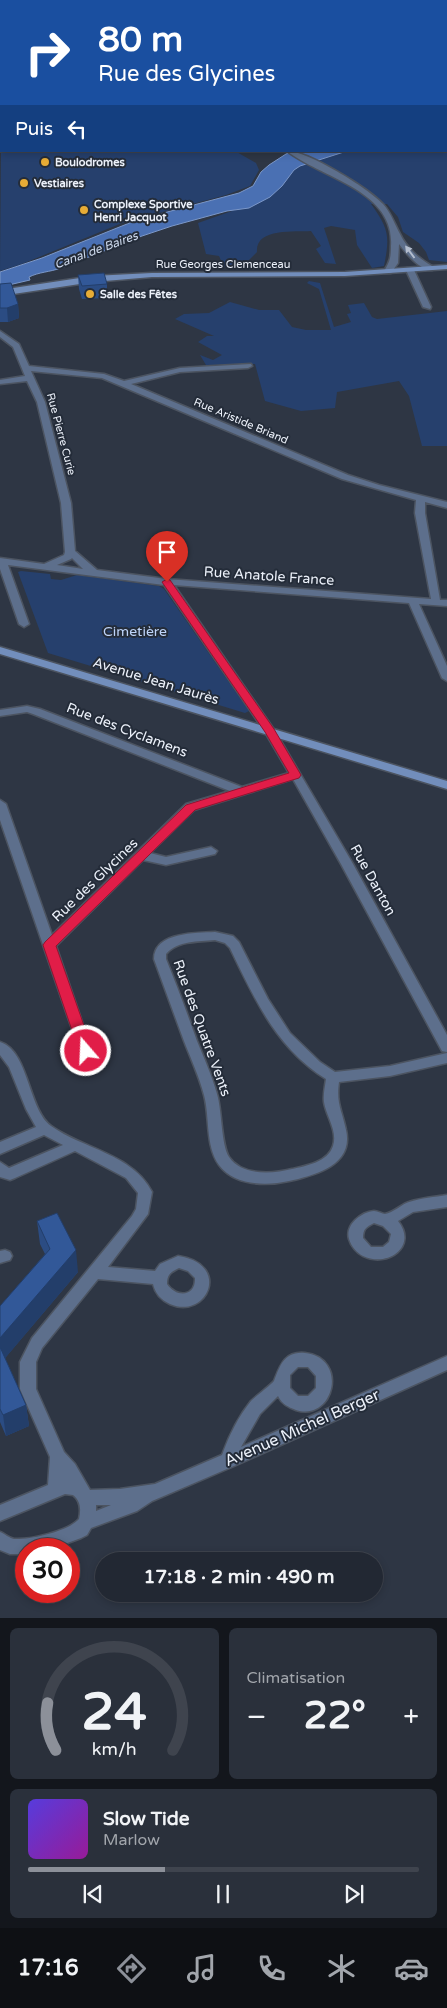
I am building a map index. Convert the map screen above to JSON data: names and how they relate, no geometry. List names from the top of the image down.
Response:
{
  "streets": {
    "main road": ["Rue Georges Clemenceau", "Avenue Jean Jaurès"],
    "street": [
      "Rue Aristide Briand",
      "Rue Pierre Curie",
      "Rue Anatole France",
      "Rue des Cyclamens",
      "Rue des Glycines",
      "Rue Danton",
      "Rue des Quatre Vents",
      "Avenue Michel Berger"
    ]
  },
  "crossings": [
    ["Rue Aristide Briand", "Rue Pierre Curie"],
    ["Rue Anatole France", "Rue Danton"],
    ["Avenue Jean Jaurès", "Rue Danton"],
    ["Rue des Cyclamens", "Rue des Glycines"],
    ["Rue des Glycines", "Rue Danton"]
  ],
  "water": ["Canal de Baires"],
  "parks": ["Cimetière"],
  "places": [
    "Boulodromes",
    "Vestiaires",
    "Complexe Sportive Henri Jacquot",
    "Salle des Fêtes"
  ],
  "page": {
    "turn": ["80 m", "Rue des Glycines"],
    "then": "Puis",
    "limit": "30",
    "trip": "17:18 · 2 min · 490 m",
    "tile": "Climatisation",
    "heat": ["−", "22°", "+"],
    "song": ["Slow Tide", "Marlow"],
    "tabs": "17:16",
    "gauge": ["24", "km/h"]
  }
}
